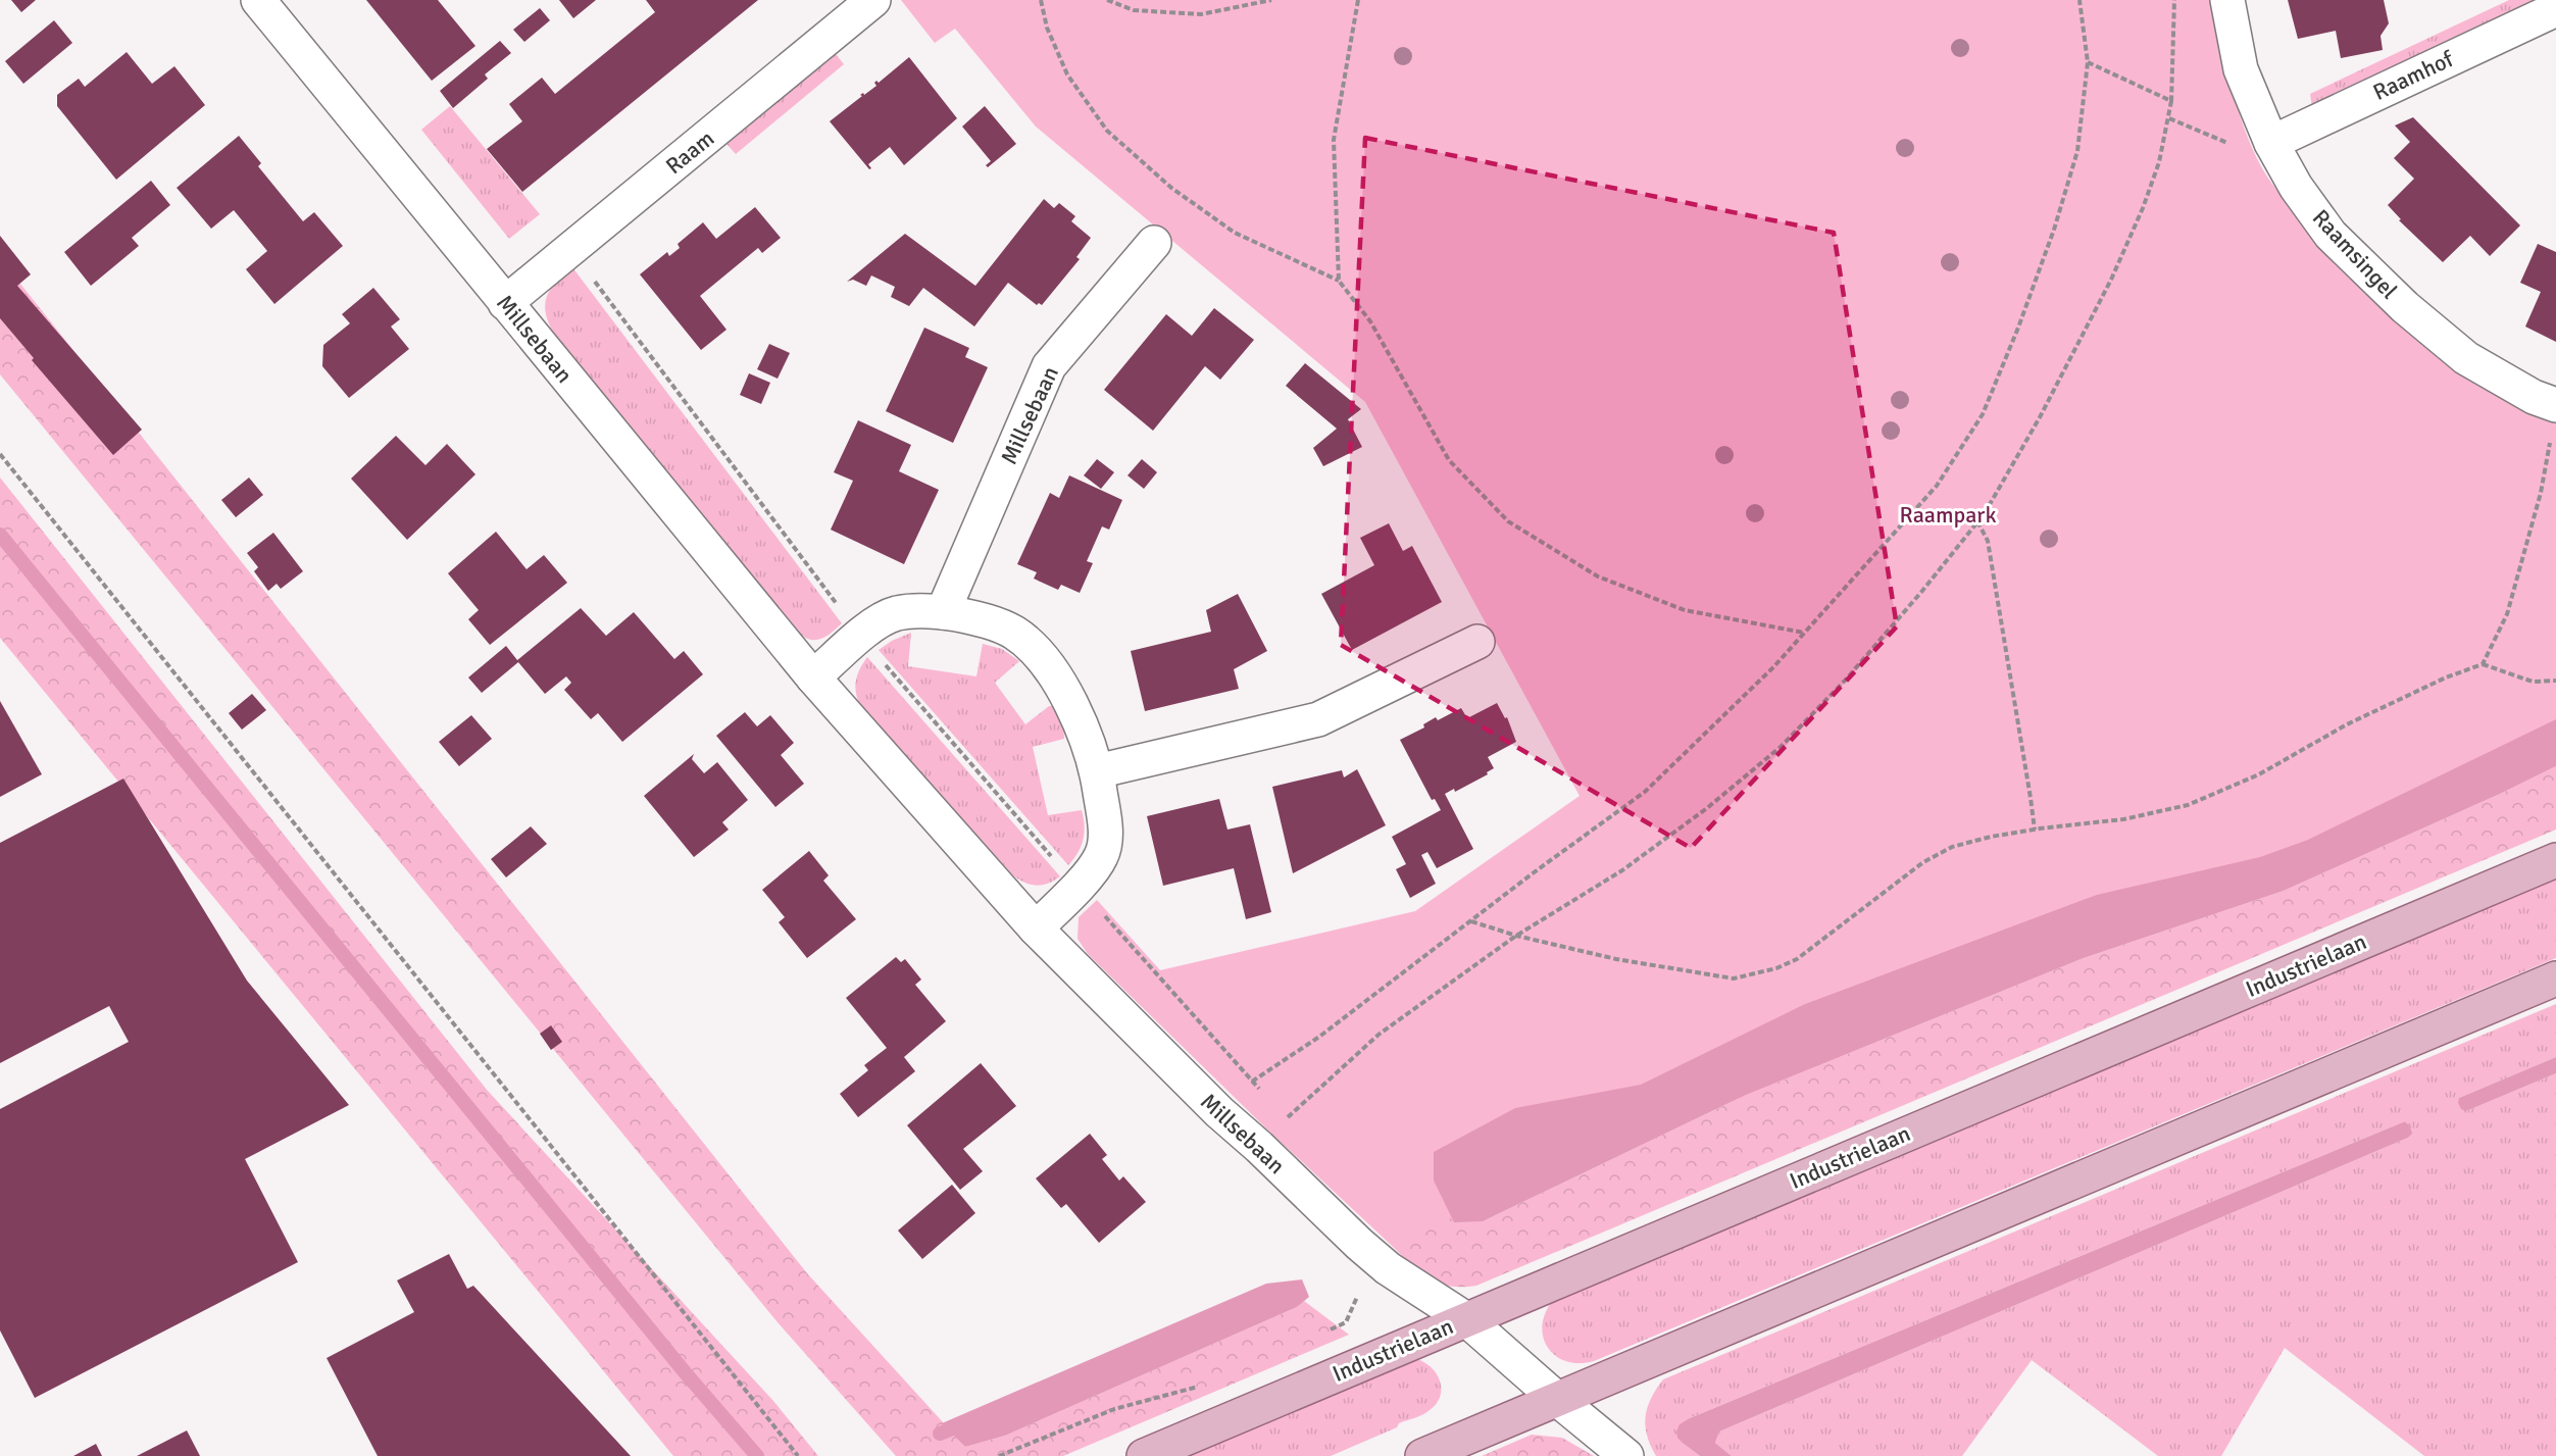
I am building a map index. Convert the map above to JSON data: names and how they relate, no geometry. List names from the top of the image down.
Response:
{
  "streets": {
    "main road": ["Industrielaan"],
    "street": [
      "Raamhof",
      "Raam",
      "Raamsingel",
      "Millsebaan"
    ]
  },
  "crossings": [
    ["Raamhof", "Raamsingel"],
    ["Raam", "Millsebaan"],
    ["Millsebaan", "Industrielaan"]
  ],
  "parks": ["Raampark"]
}
